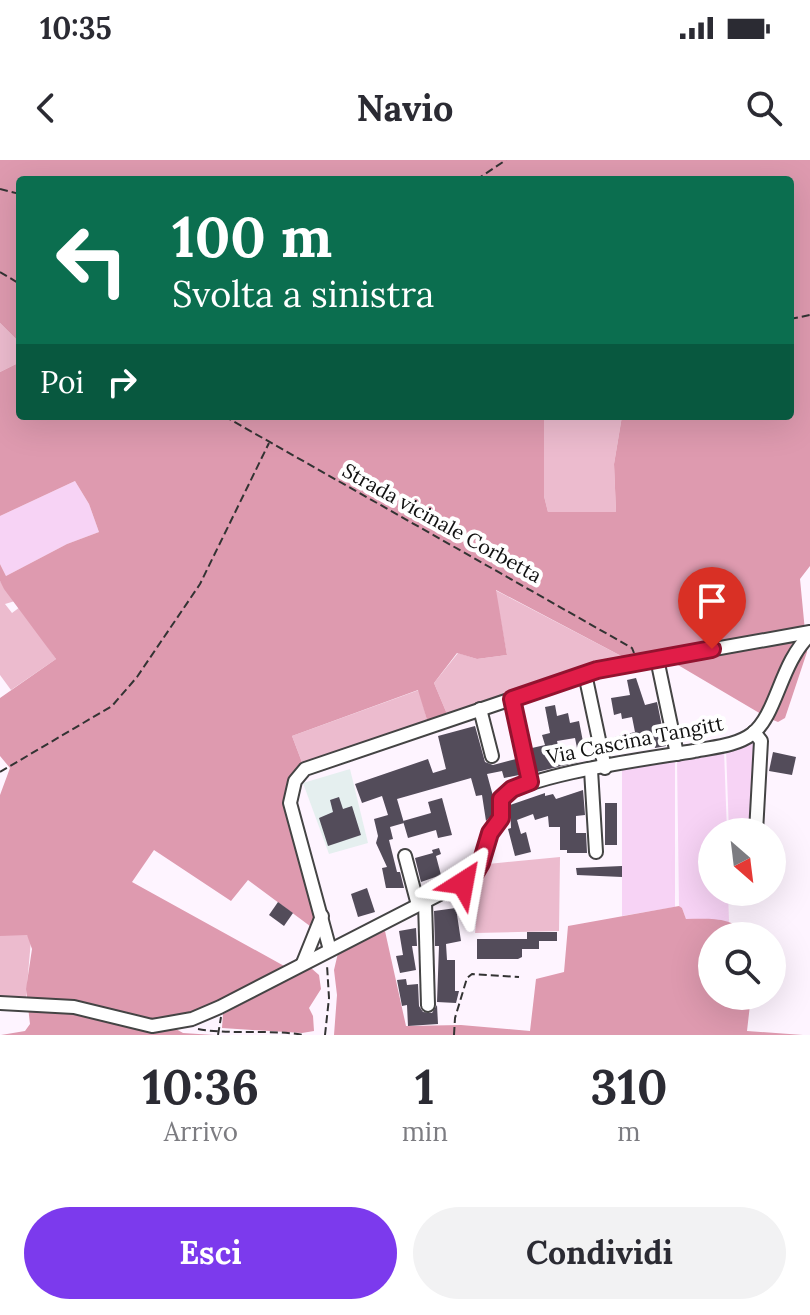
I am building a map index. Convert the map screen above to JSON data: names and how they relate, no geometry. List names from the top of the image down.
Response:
{
  "streets": {
    "street": ["Via Cascina Tangitt"],
    "path": ["Strada vicinale Corbetta"]
  },
  "north": "bottom right",
  "page": {
    "status": "10:35",
    "header": "Navio",
    "turn": ["100 m", "Svolta a sinistra"],
    "then": "Poi",
    "eta": [
      "10:36",
      "Arrivo",
      "1",
      "min",
      "310",
      "m"
    ],
    "buttons": ["Esci", "Condividi"]
  }
}
